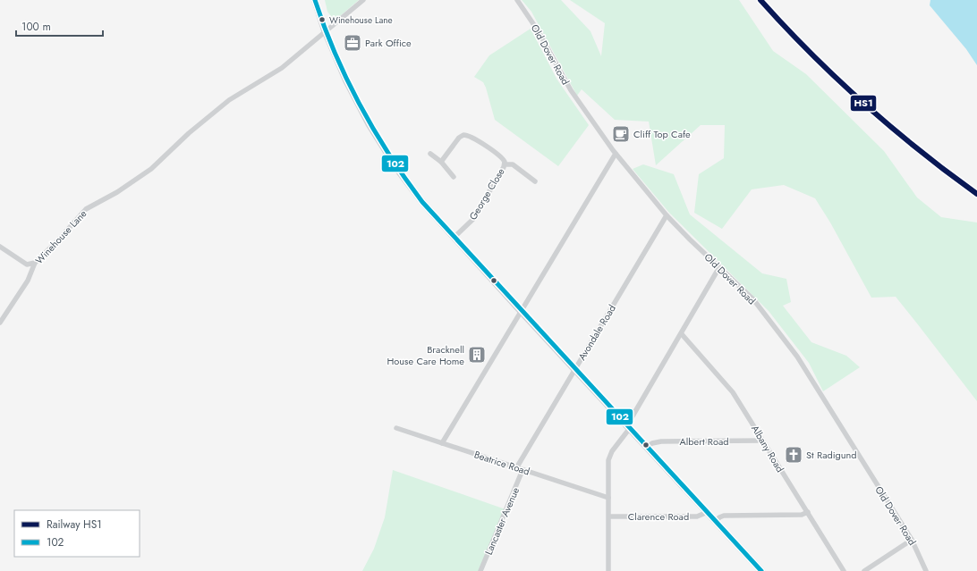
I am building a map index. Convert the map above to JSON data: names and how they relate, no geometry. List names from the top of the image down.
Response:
{
  "streets": {
    "street": [
      "Old Dover Road",
      "George Close",
      "Winehouse Lane",
      "Avondale Road",
      "Albert Road",
      "Albany Road",
      "Beatrice Road",
      "Clarence Road",
      "Lancaster Avenue"
    ]
  },
  "crossings": [
    ["Old Dover Road", "Avondale Road"],
    ["Avondale Road", "Beatrice Road"],
    ["Albert Road", "Albany Road"],
    ["Beatrice Road", "Lancaster Avenue"]
  ],
  "places": {
    "other": ["Winehouse Lane"],
    "office": ["Park Office"],
    "cafe": ["Cliff Top Cafe"],
    "building": ["Bracknell House Care Home"],
    "church": ["St Radigund"]
  },
  "lines": ["rail line HS1", "transit line 102"],
  "legend": ["Railway HS1", "102"],
  "scale_bar": "100 m"
}
